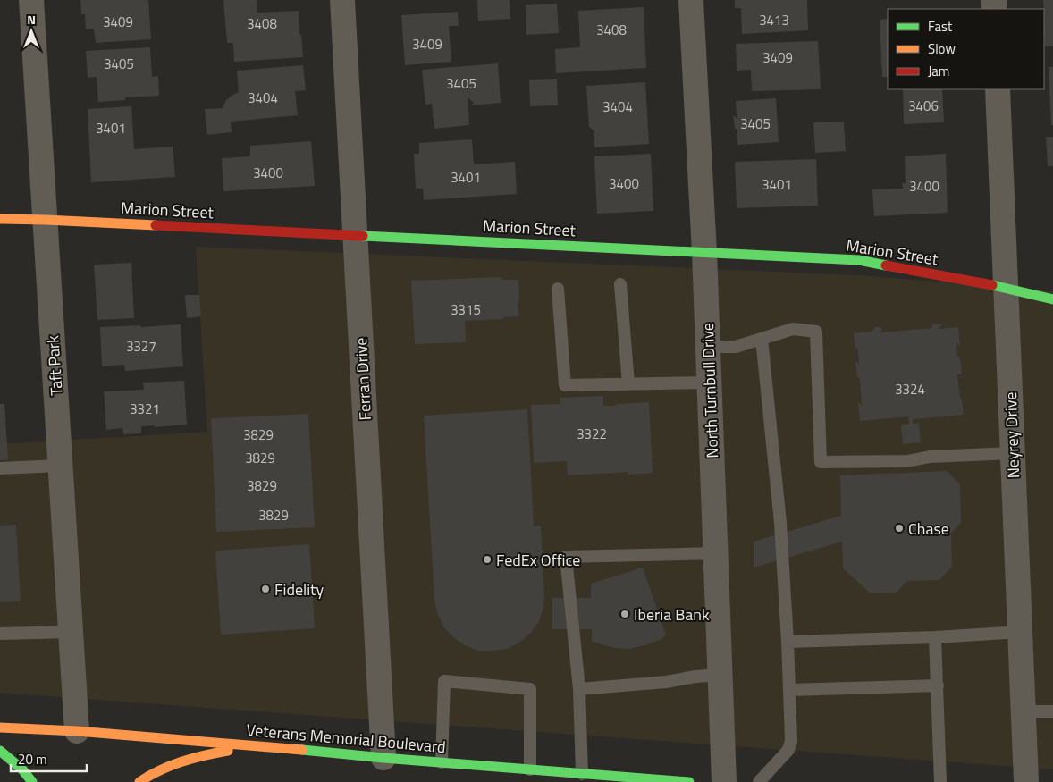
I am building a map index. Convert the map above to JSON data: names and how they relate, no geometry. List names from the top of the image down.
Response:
{
  "streets": {
    "street": [
      "Marion Street",
      "Taft Park",
      "Ferran Drive",
      "North Turnbull Drive",
      "Neyrey Drive",
      "Veterans Memorial Boulevard"
    ]
  },
  "crossings": [
    ["Marion Street", "Taft Park"],
    ["Marion Street", "Ferran Drive"],
    ["Marion Street", "North Turnbull Drive"],
    ["Marion Street", "Neyrey Drive"],
    ["Taft Park", "Veterans Memorial Boulevard"],
    ["Ferran Drive", "Veterans Memorial Boulevard"]
  ],
  "places": [
    "Chase",
    "FedEx Office",
    "Fidelity",
    "Iberia Bank"
  ],
  "house_numbers": [
    "3413",
    "3409",
    "3408",
    "3408",
    "3409",
    "3409",
    "3405",
    "3405",
    "3404",
    "3406",
    "3404",
    "3405",
    "3401",
    "3400",
    "3401",
    "3400",
    "3401",
    "3400",
    "3315",
    "3327",
    "3324",
    "3321",
    "3322",
    "3829",
    "3829",
    "3829",
    "3829"
  ],
  "legend": ["Fast", "Slow", "Jam"],
  "scale_bar": "20 m",
  "north": "top"
}
